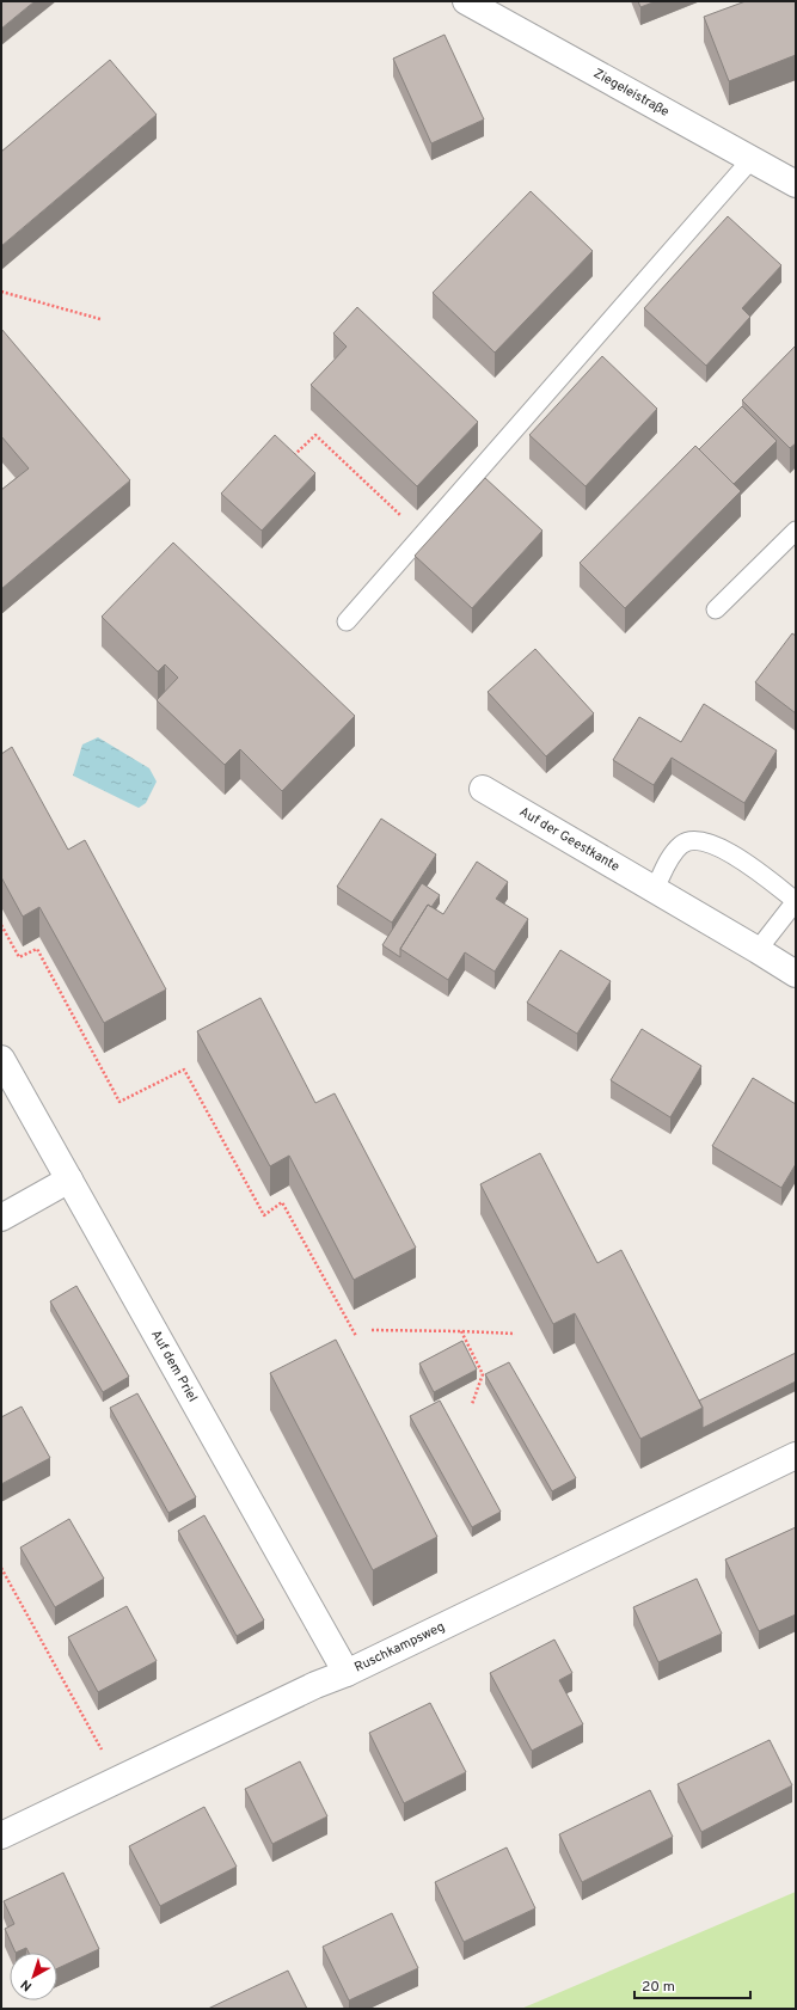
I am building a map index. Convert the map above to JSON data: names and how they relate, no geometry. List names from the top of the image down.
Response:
{
  "streets": {
    "street": [
      "Ziegeleistraße",
      "Auf der Geestkante",
      "Auf dem Priel",
      "Ruschkampsweg"
    ]
  },
  "crossings": [
    ["Auf dem Priel", "Ruschkampsweg"]
  ],
  "scale_bar": "20 m",
  "north": "bottom left"
}
